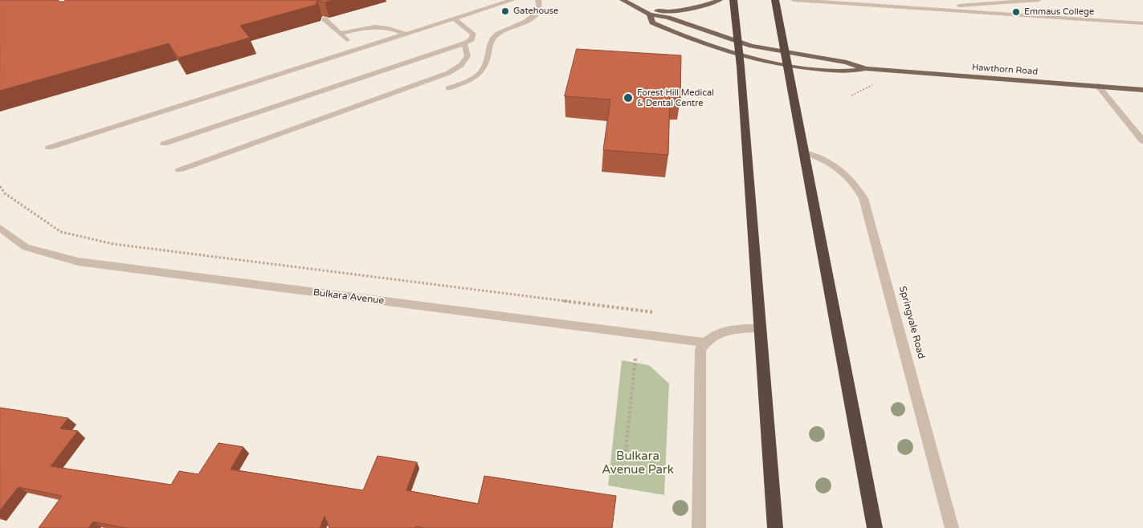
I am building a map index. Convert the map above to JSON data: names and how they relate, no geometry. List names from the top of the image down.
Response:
{
  "streets": {
    "main road": ["Hawthorn Road"],
    "street": ["Bulkara Avenue", "Springvale Road"]
  },
  "parks": ["Bulkara Avenue Park"],
  "places": ["Gatehouse", "Emmaus College", "Forest Hill Medical & Dental Centre"]
}
